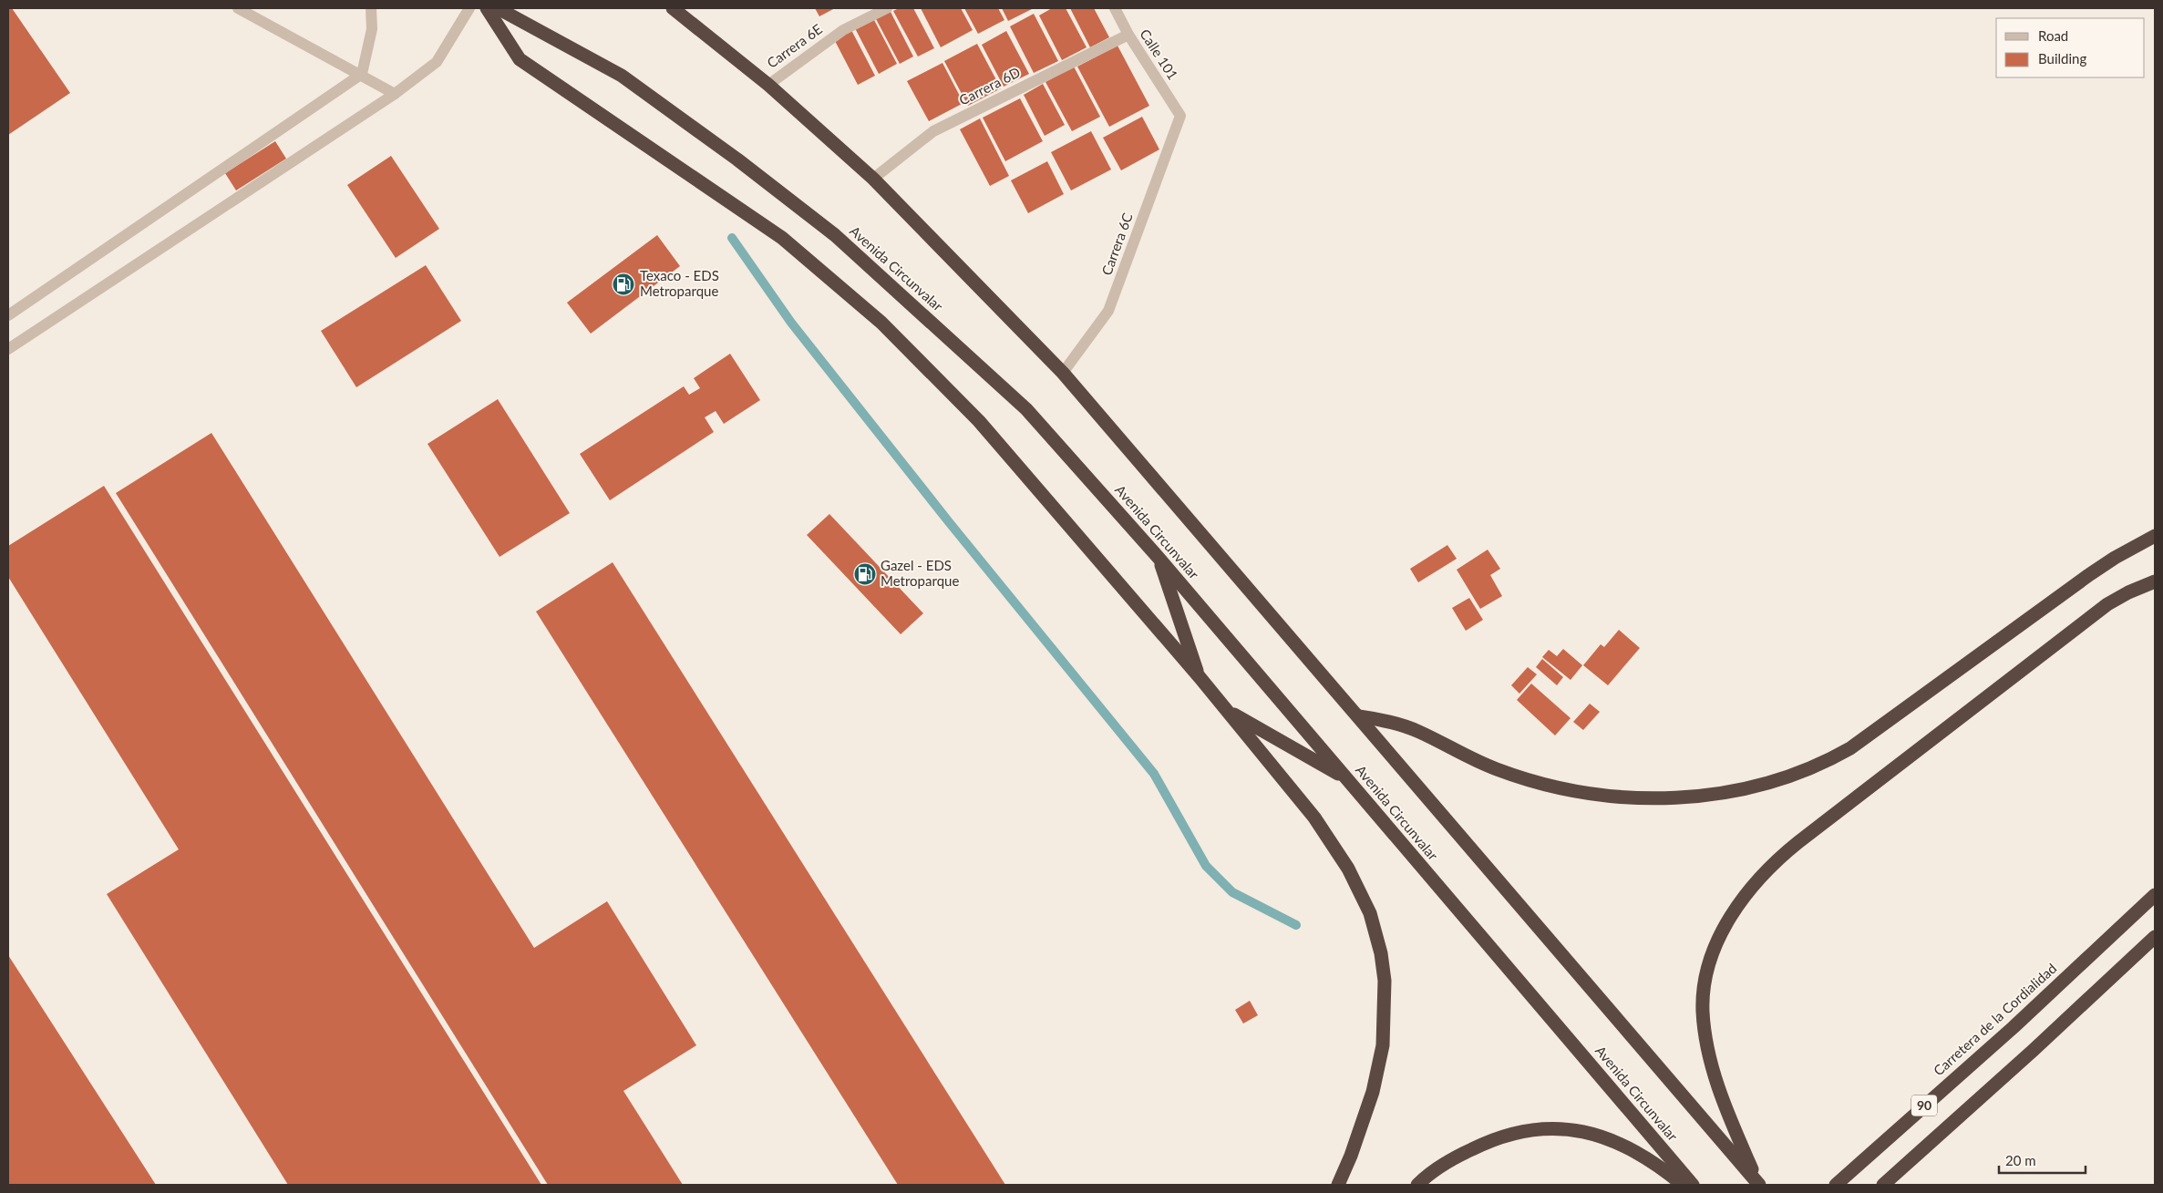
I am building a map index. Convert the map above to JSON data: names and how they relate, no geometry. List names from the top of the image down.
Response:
{
  "streets": {
    "highway": ["Avenida Circunvalar", "Carretera de la Cordialidad", "90"],
    "street": [
      "Carrera 6E",
      "Calle 101",
      "Carrera 6D",
      "Carrera 6C"
    ]
  },
  "crossings": [
    ["Calle 101", "Carrera 6D"],
    ["Calle 101", "Carrera 6C"]
  ],
  "places": {
    "fuel station": ["Texaco - EDS Metroparque", "Gazel - EDS Metroparque"]
  },
  "legend": ["Road", "Building"],
  "scale_bar": "20 m"
}
